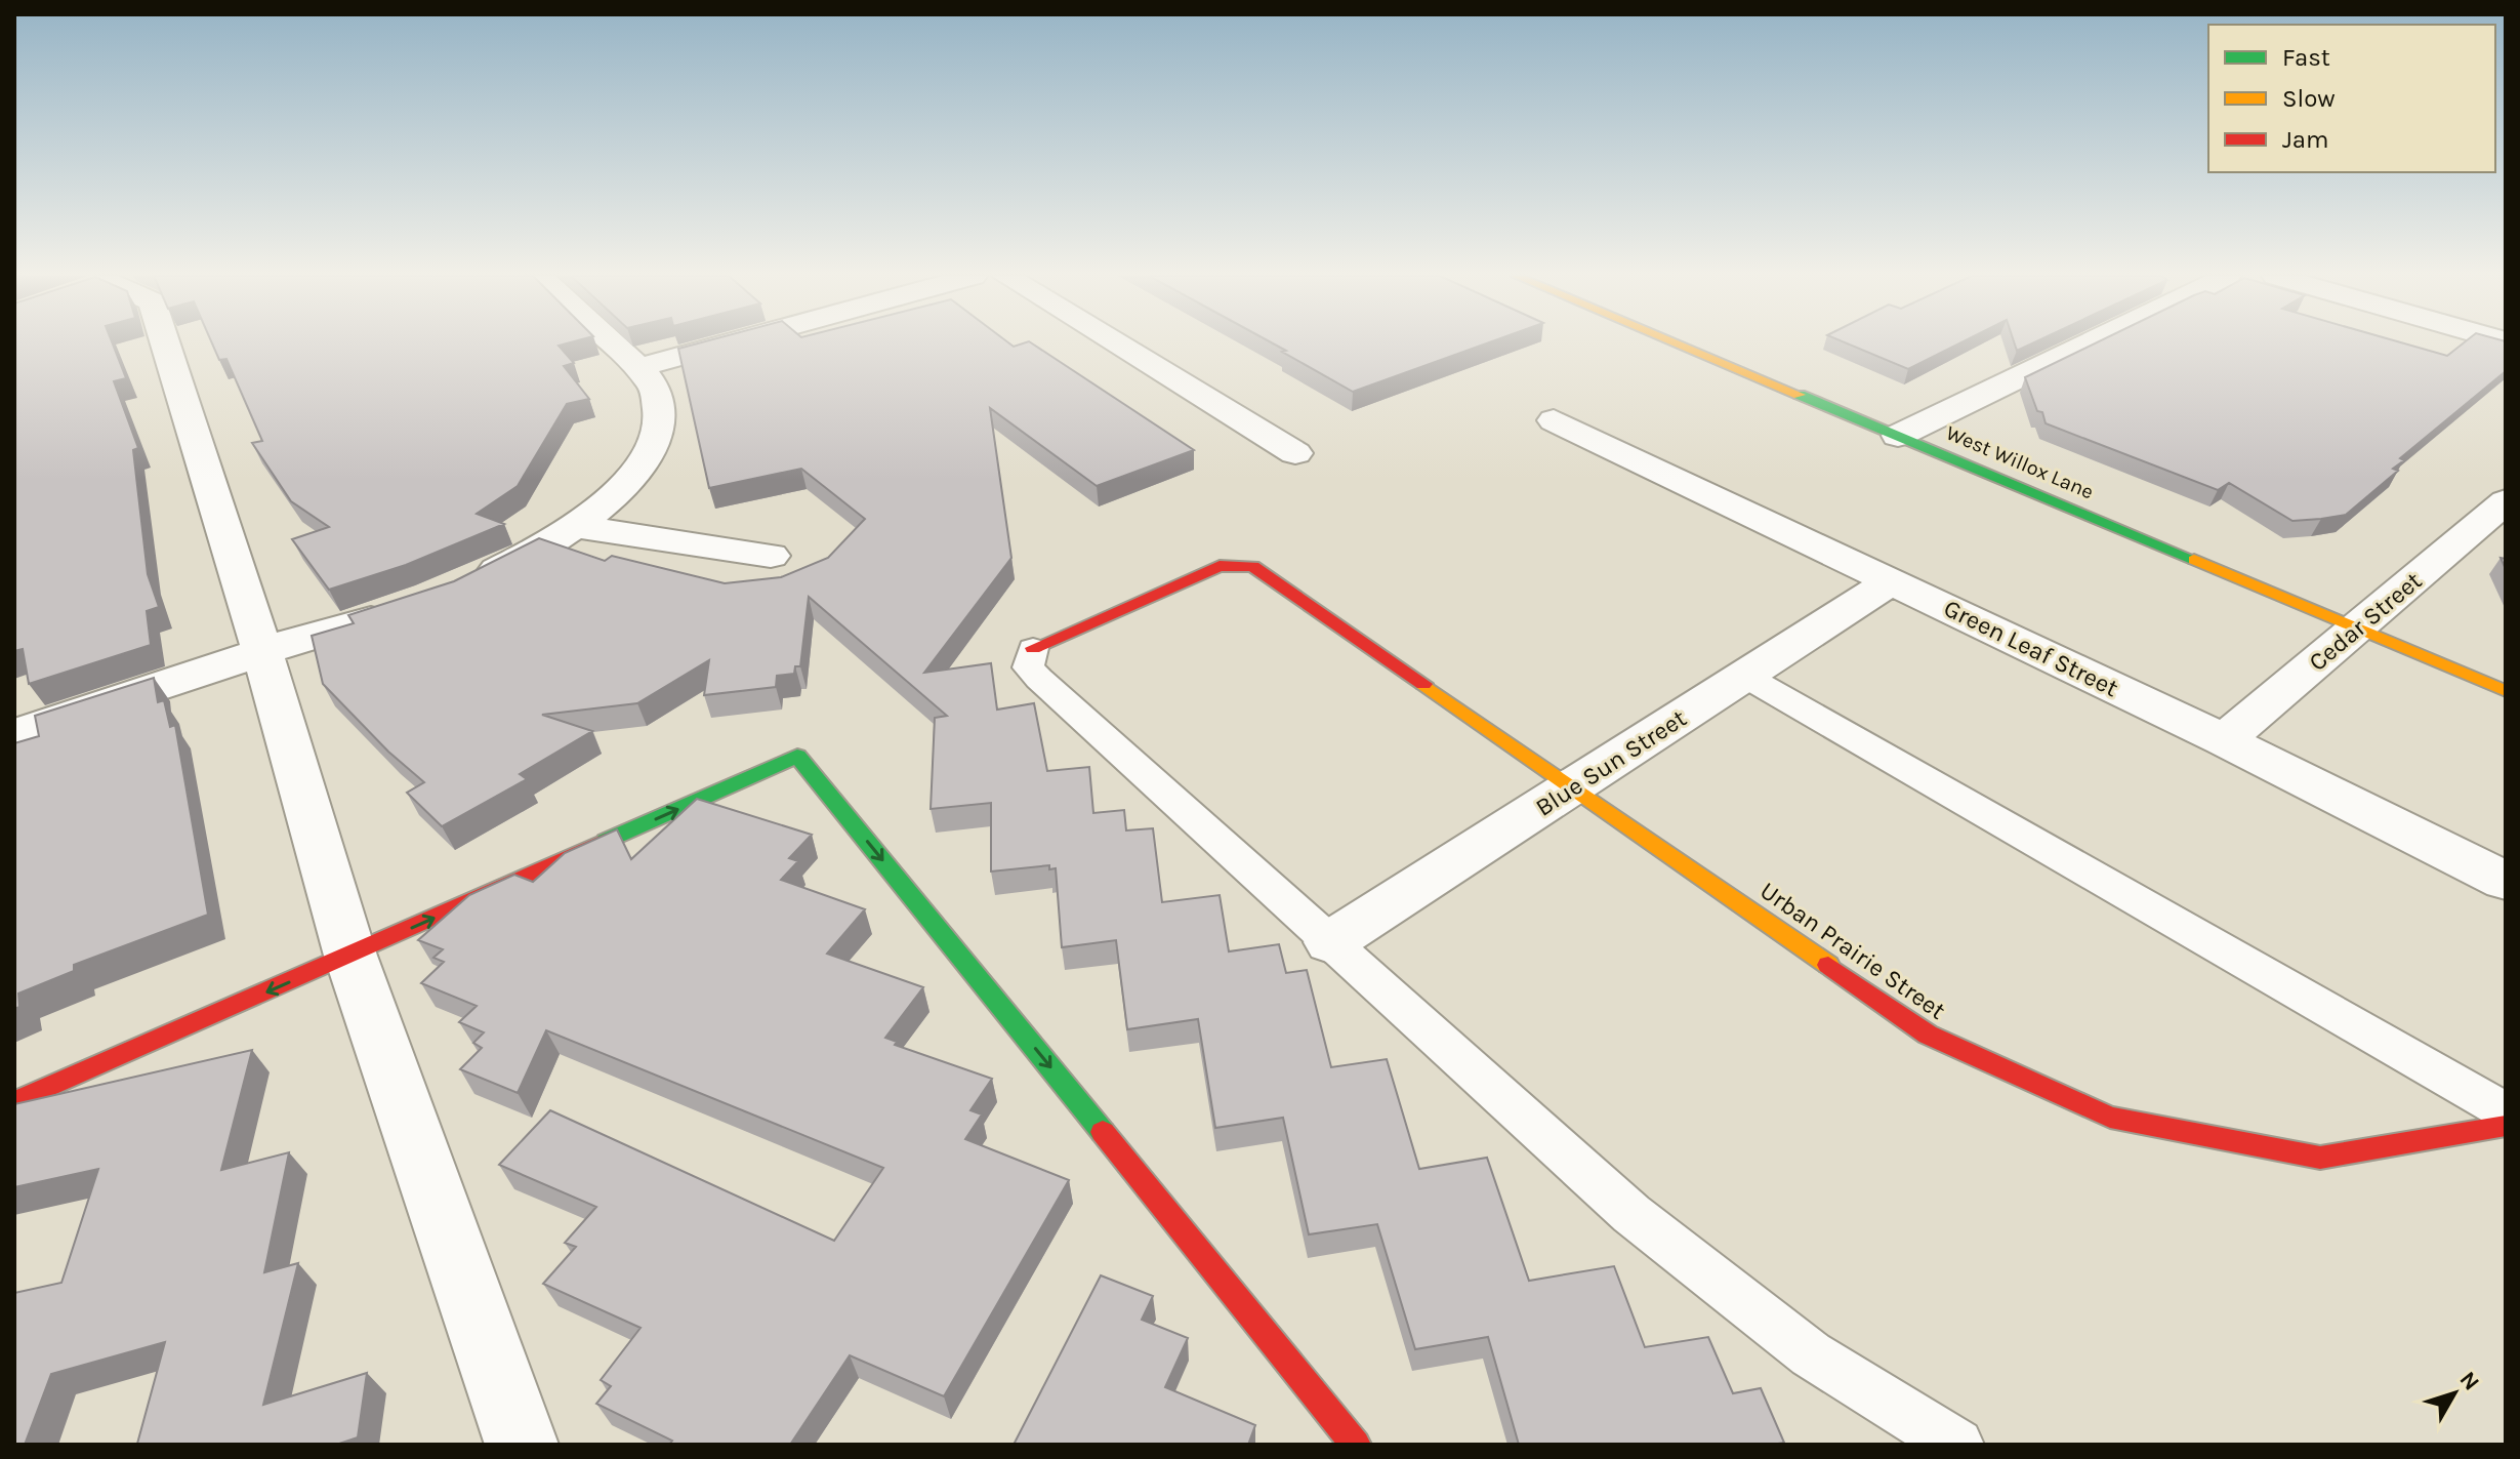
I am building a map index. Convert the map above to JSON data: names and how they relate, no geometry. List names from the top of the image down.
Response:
{
  "streets": {
    "street": [
      "West Willox Lane",
      "Cedar Street",
      "Green Leaf Street",
      "Blue Sun Street",
      "Urban Prairie Street"
    ]
  },
  "crossings": [
    ["West Willox Lane", "Cedar Street"],
    ["Cedar Street", "Green Leaf Street"],
    ["Green Leaf Street", "Blue Sun Street"],
    ["Blue Sun Street", "Urban Prairie Street"]
  ],
  "legend": ["Fast", "Slow", "Jam"],
  "north": "top right"
}
